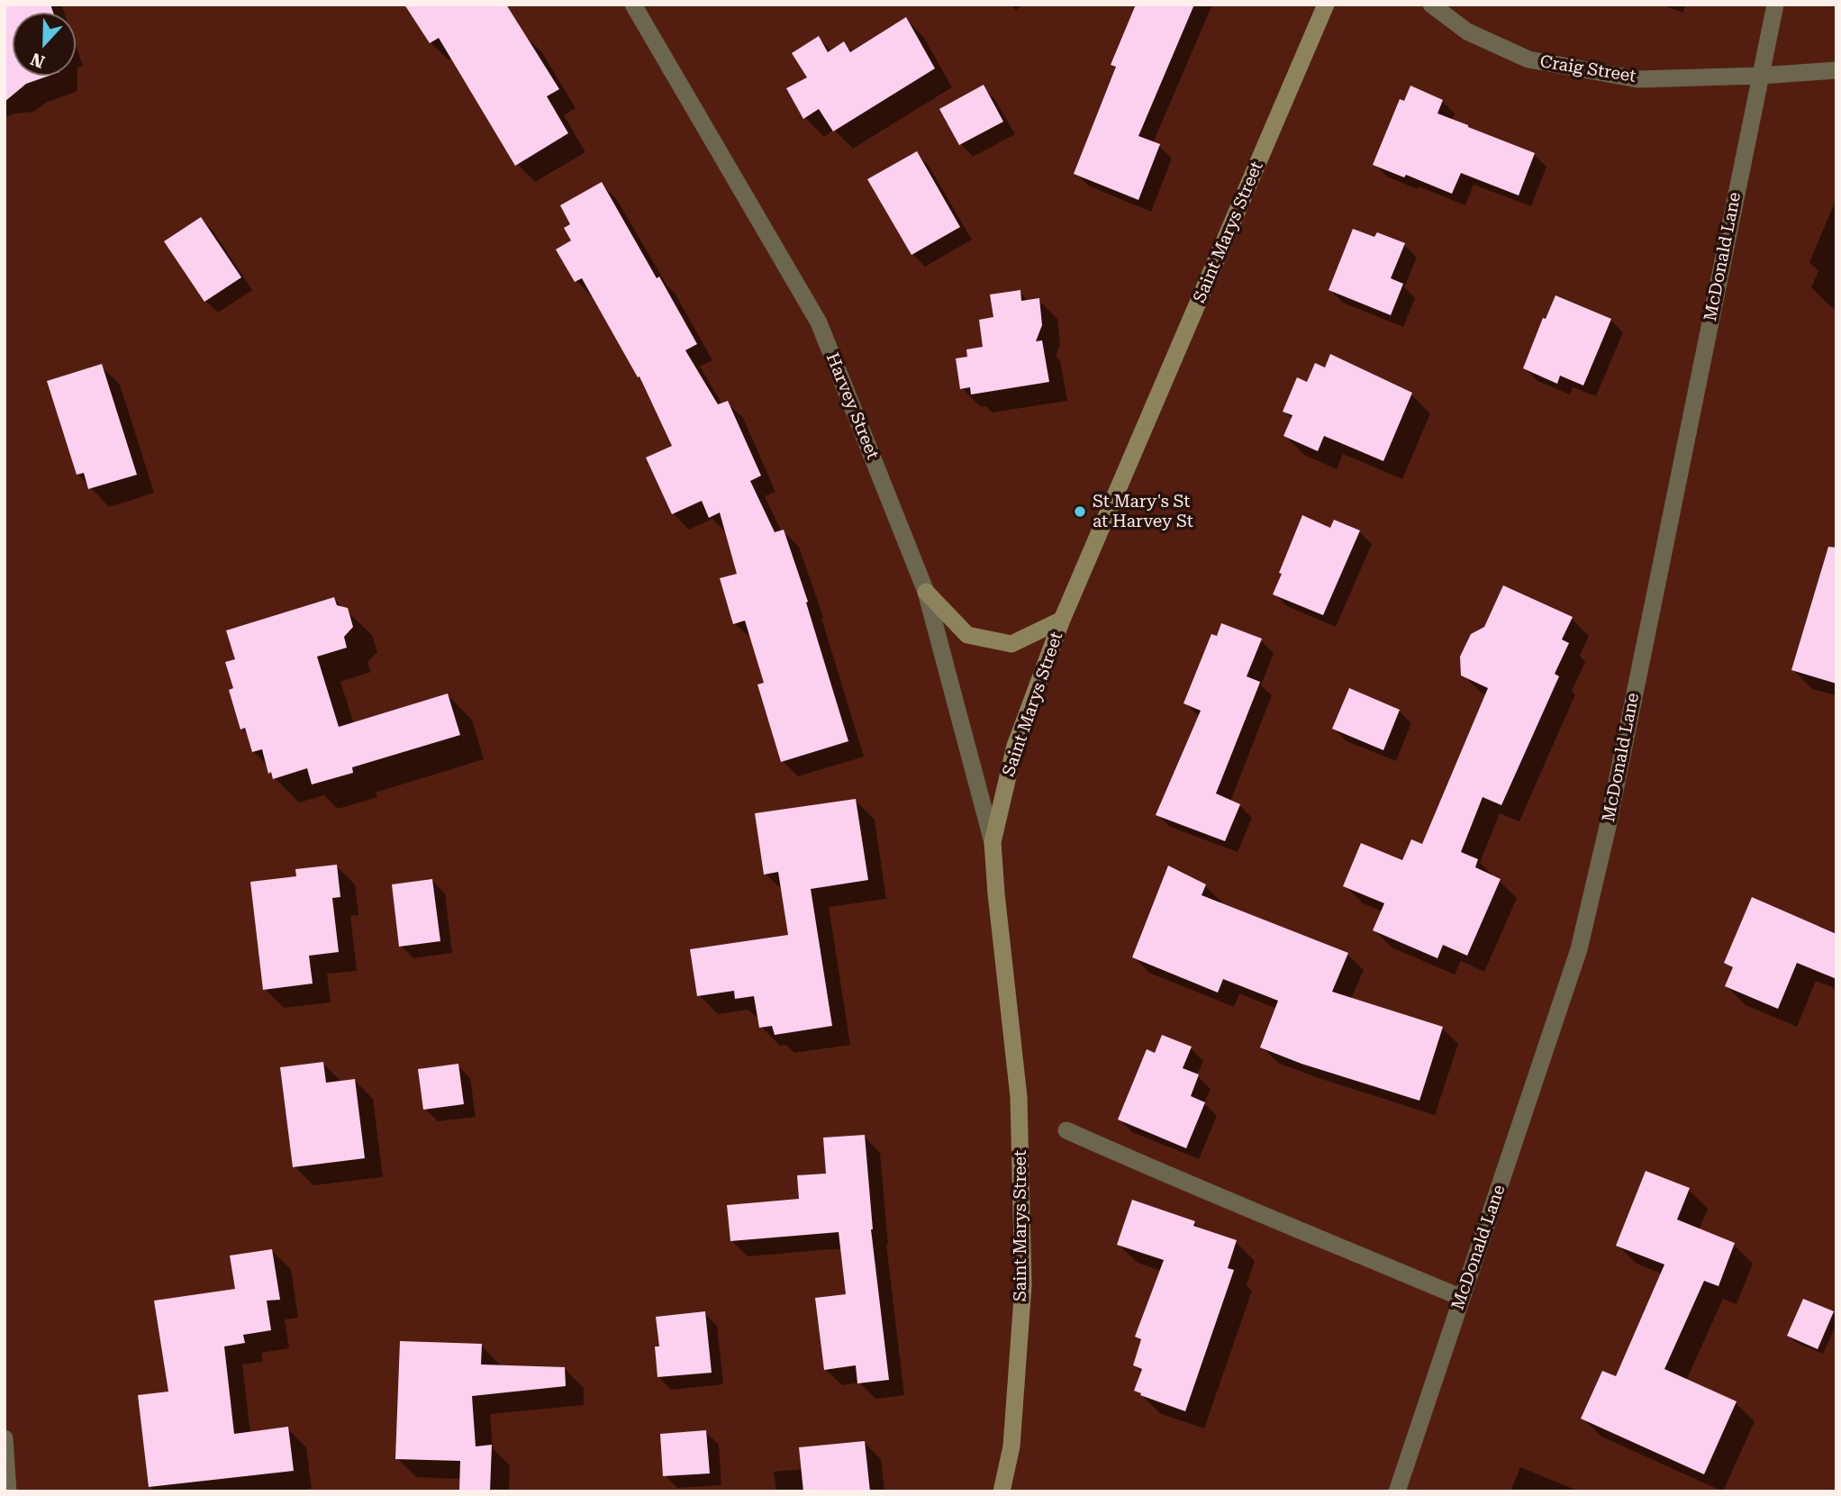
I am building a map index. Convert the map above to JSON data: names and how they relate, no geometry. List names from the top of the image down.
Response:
{
  "streets": {
    "main road": ["Saint Marys Street"],
    "street": ["Craig Street", "McDonald Lane", "Harvey Street"]
  },
  "crossings": [
    ["Craig Street", "McDonald Lane"],
    ["Saint Marys Street", "Harvey Street"]
  ],
  "places": ["St Mary's St at Harvey St"],
  "north": "bottom"
}
